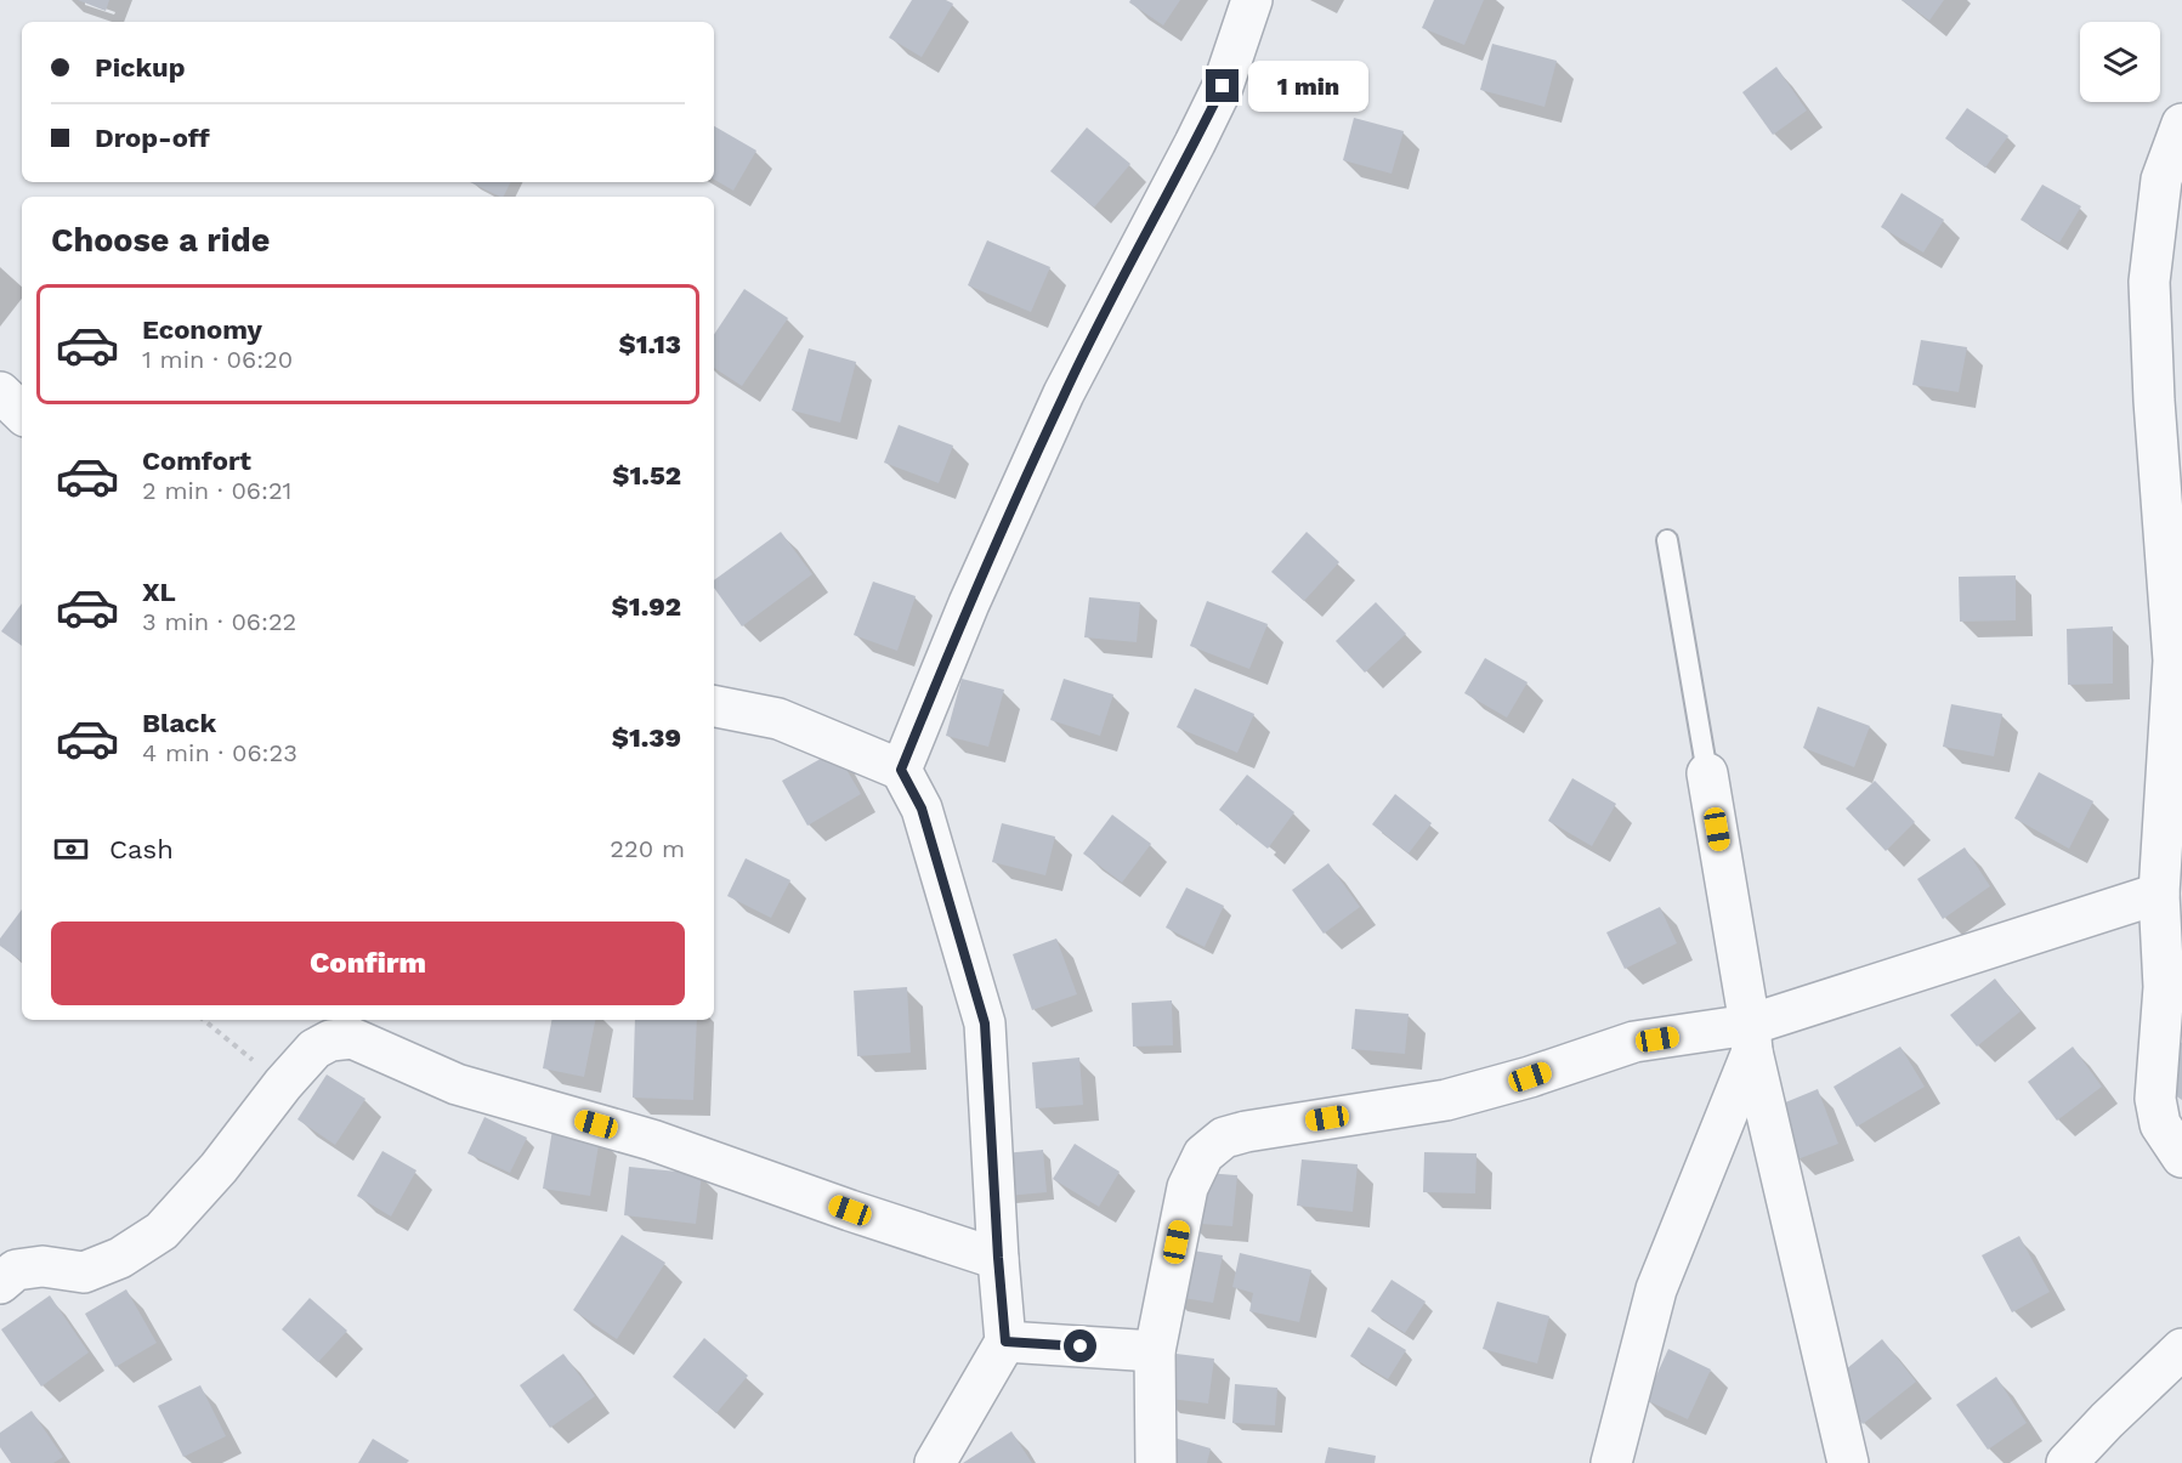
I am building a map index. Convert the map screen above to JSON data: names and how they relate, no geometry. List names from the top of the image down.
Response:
{
  "page": {
    "banner": ["Pickup", "Drop-off"],
    "bubble": "1 min",
    "heading": "Choose a ride",
    "list": [
      {
        "name": "Economy",
        "note": "1 min · 06:20",
        "value": "$1.13"
      },
      {
        "name": "Comfort",
        "note": "2 min · 06:21",
        "value": "$1.52"
      },
      {
        "name": "XL",
        "note": "3 min · 06:22",
        "value": "$1.92"
      },
      {
        "name": "Black",
        "note": "4 min · 06:23",
        "value": "$1.39"
      }
    ],
    "pay": ["Cash", "220 m"],
    "buttons": "Confirm"
  }
}
